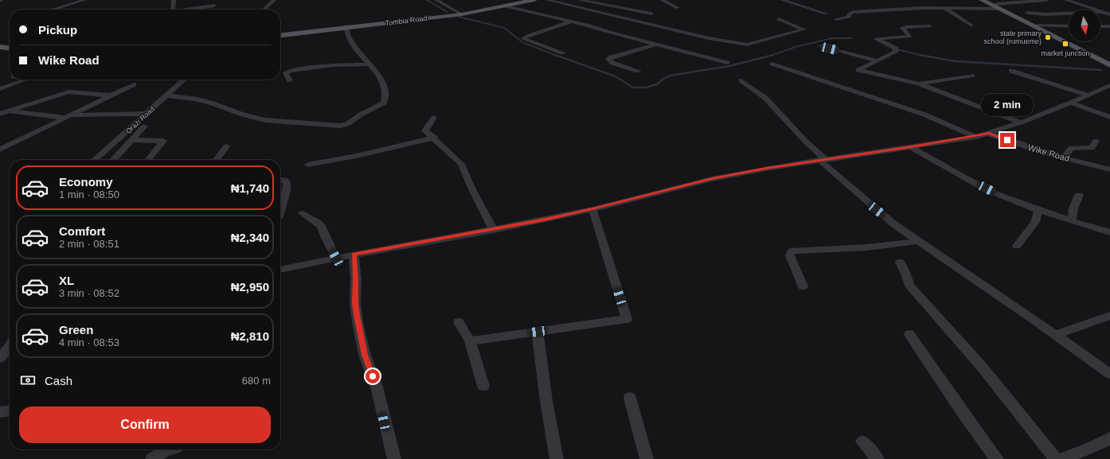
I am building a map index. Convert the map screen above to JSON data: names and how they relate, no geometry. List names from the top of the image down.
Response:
{
  "streets": {
    "main road": ["Tombia Road"],
    "street": ["Orazi Road", "Wike Road"]
  },
  "places": {
    "other": ["state primary school (rumueme)"],
    "transit": ["market junction"]
  },
  "north": "bottom",
  "page": {
    "banner": ["Pickup", "Wike Road"],
    "bubble": "2 min",
    "list": [
      {
        "name": "Economy",
        "note": "1 min · 08:50",
        "value": "₦1,740"
      },
      {
        "name": "Comfort",
        "note": "2 min · 08:51",
        "value": "₦2,340"
      },
      {
        "name": "XL",
        "note": "3 min · 08:52",
        "value": "₦2,950"
      },
      {
        "name": "Green",
        "note": "4 min · 08:53",
        "value": "₦2,810"
      }
    ],
    "pay": ["Cash", "680 m"],
    "buttons": "Confirm"
  }
}
